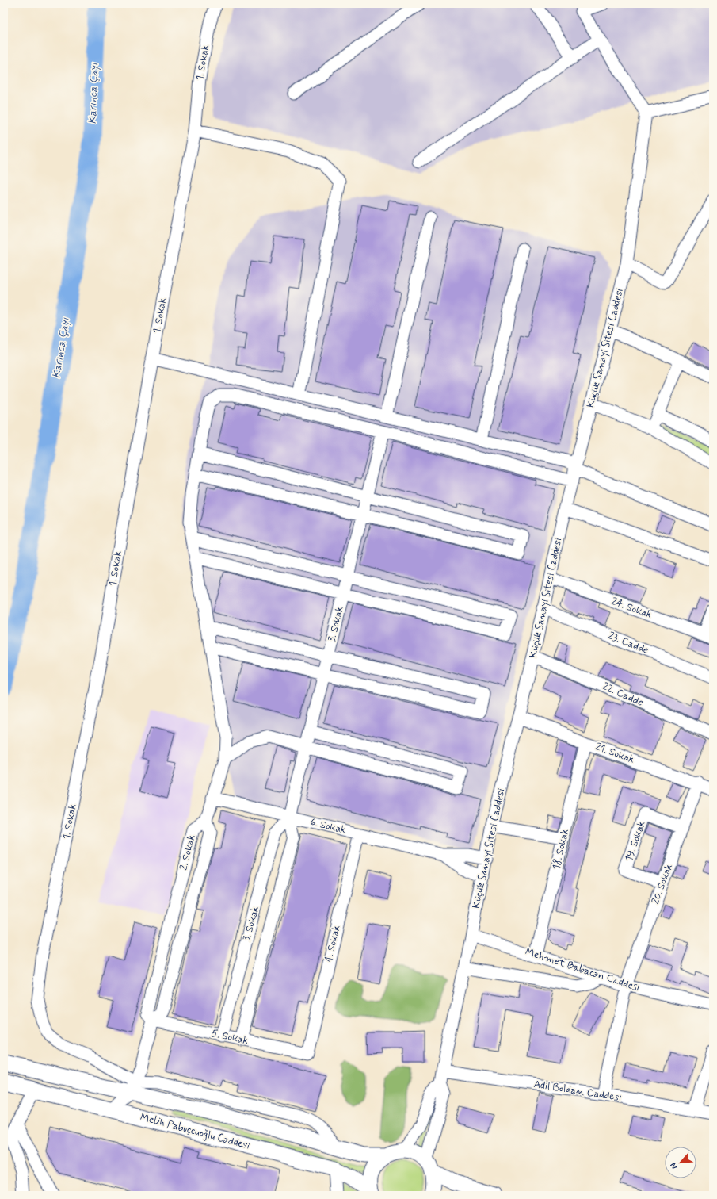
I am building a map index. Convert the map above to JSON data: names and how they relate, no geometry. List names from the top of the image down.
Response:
{
  "streets": {
    "main road": ["Melih Pabuçcuoğlu Caddesi"],
    "street": [
      "1. Sokak",
      "Küçük Sanayi Sitesi Caddesi",
      "24. Sokak",
      "3. Sokak",
      "23. Cadde",
      "22. Cadde",
      "21. Sokak",
      "6. Sokak",
      "19. Sokak",
      "18. Sokak",
      "2. Sokak",
      "20. Sokak",
      "4. Sokak",
      "Mehmet Babacan Caddesi",
      "5. Sokak",
      "Adil Boldan Caddesi"
    ]
  },
  "crossings": [
    ["1. Sokak", "2. Sokak"],
    ["Küçük Sanayi Sitesi Caddesi", "24. Sokak"],
    ["Küçük Sanayi Sitesi Caddesi", "23. Cadde"],
    ["Küçük Sanayi Sitesi Caddesi", "22. Cadde"],
    ["Küçük Sanayi Sitesi Caddesi", "21. Sokak"],
    ["Küçük Sanayi Sitesi Caddesi", "Mehmet Babacan Caddesi"],
    ["Küçük Sanayi Sitesi Caddesi", "Adil Boldan Caddesi"],
    ["3. Sokak", "6. Sokak"],
    ["3. Sokak", "5. Sokak"],
    ["21. Sokak", "18. Sokak"],
    ["21. Sokak", "20. Sokak"],
    ["6. Sokak", "4. Sokak"],
    ["19. Sokak", "20. Sokak"],
    ["18. Sokak", "Mehmet Babacan Caddesi"],
    ["2. Sokak", "5. Sokak"],
    ["20. Sokak", "Mehmet Babacan Caddesi"],
    ["20. Sokak", "Adil Boldan Caddesi"],
    ["4. Sokak", "5. Sokak"]
  ],
  "water": ["Karınca Çayı"],
  "north": "bottom left"
}
